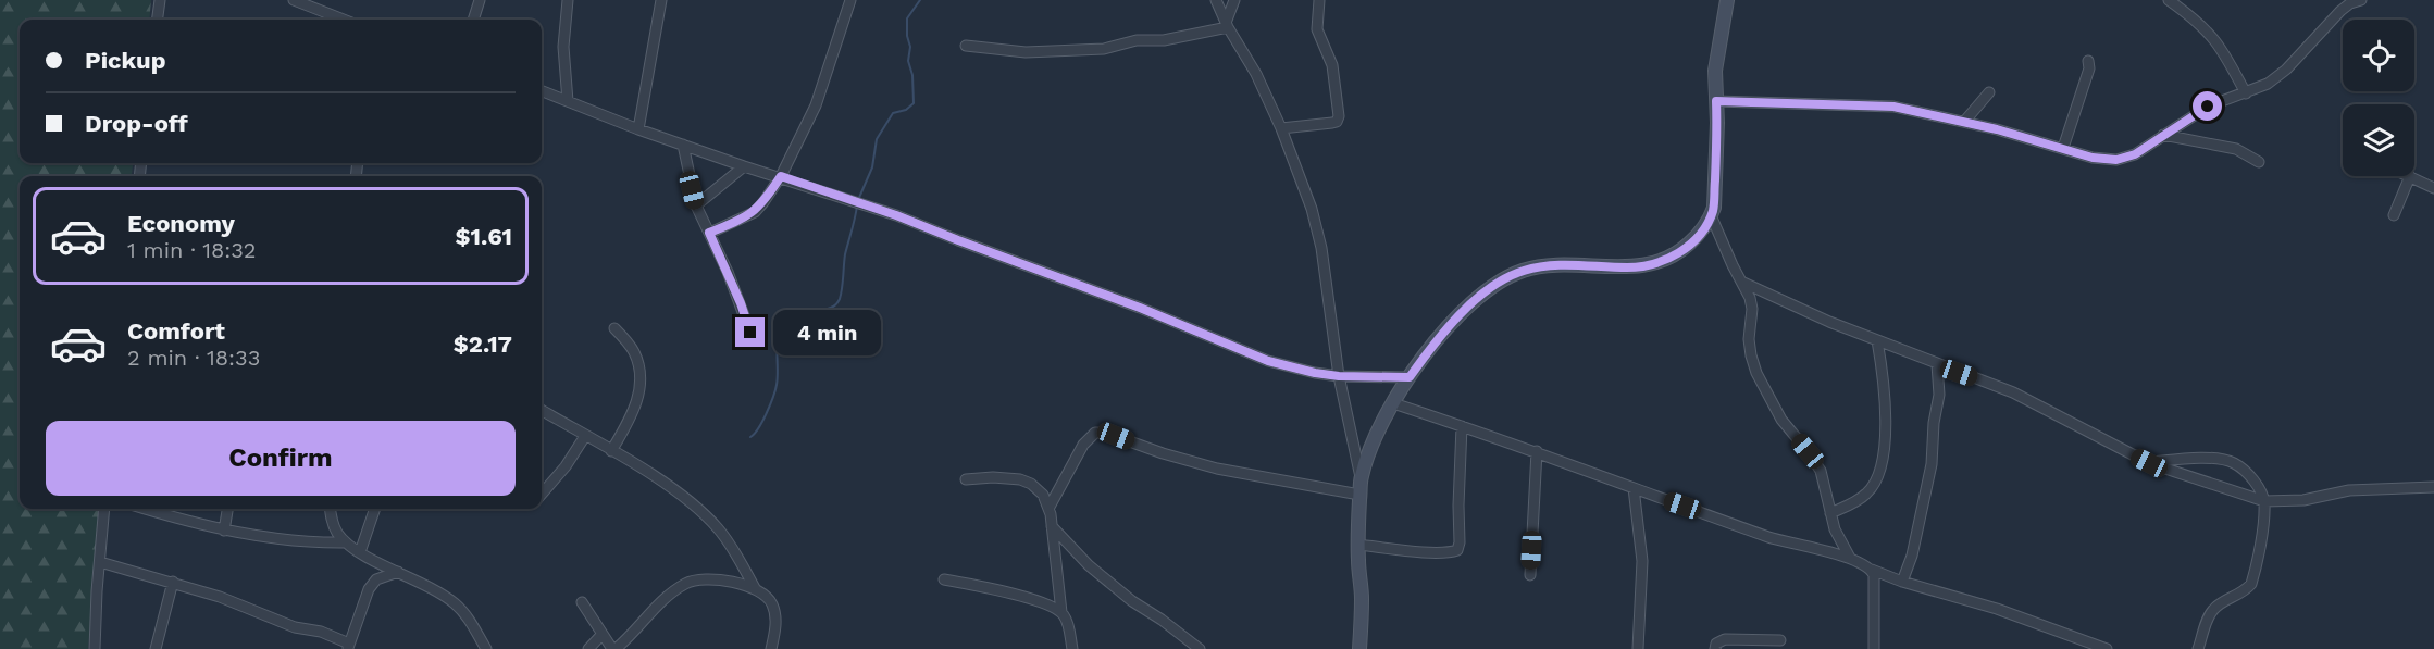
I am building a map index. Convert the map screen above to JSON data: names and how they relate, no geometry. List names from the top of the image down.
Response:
{
  "page": {
    "banner": ["Pickup", "Drop-off"],
    "list": [
      {
        "name": "Economy",
        "note": "1 min · 18:32",
        "value": "$1.61"
      },
      {
        "name": "Comfort",
        "note": "2 min · 18:33",
        "value": "$2.17"
      }
    ],
    "bubble": "4 min",
    "buttons": "Confirm"
  }
}
